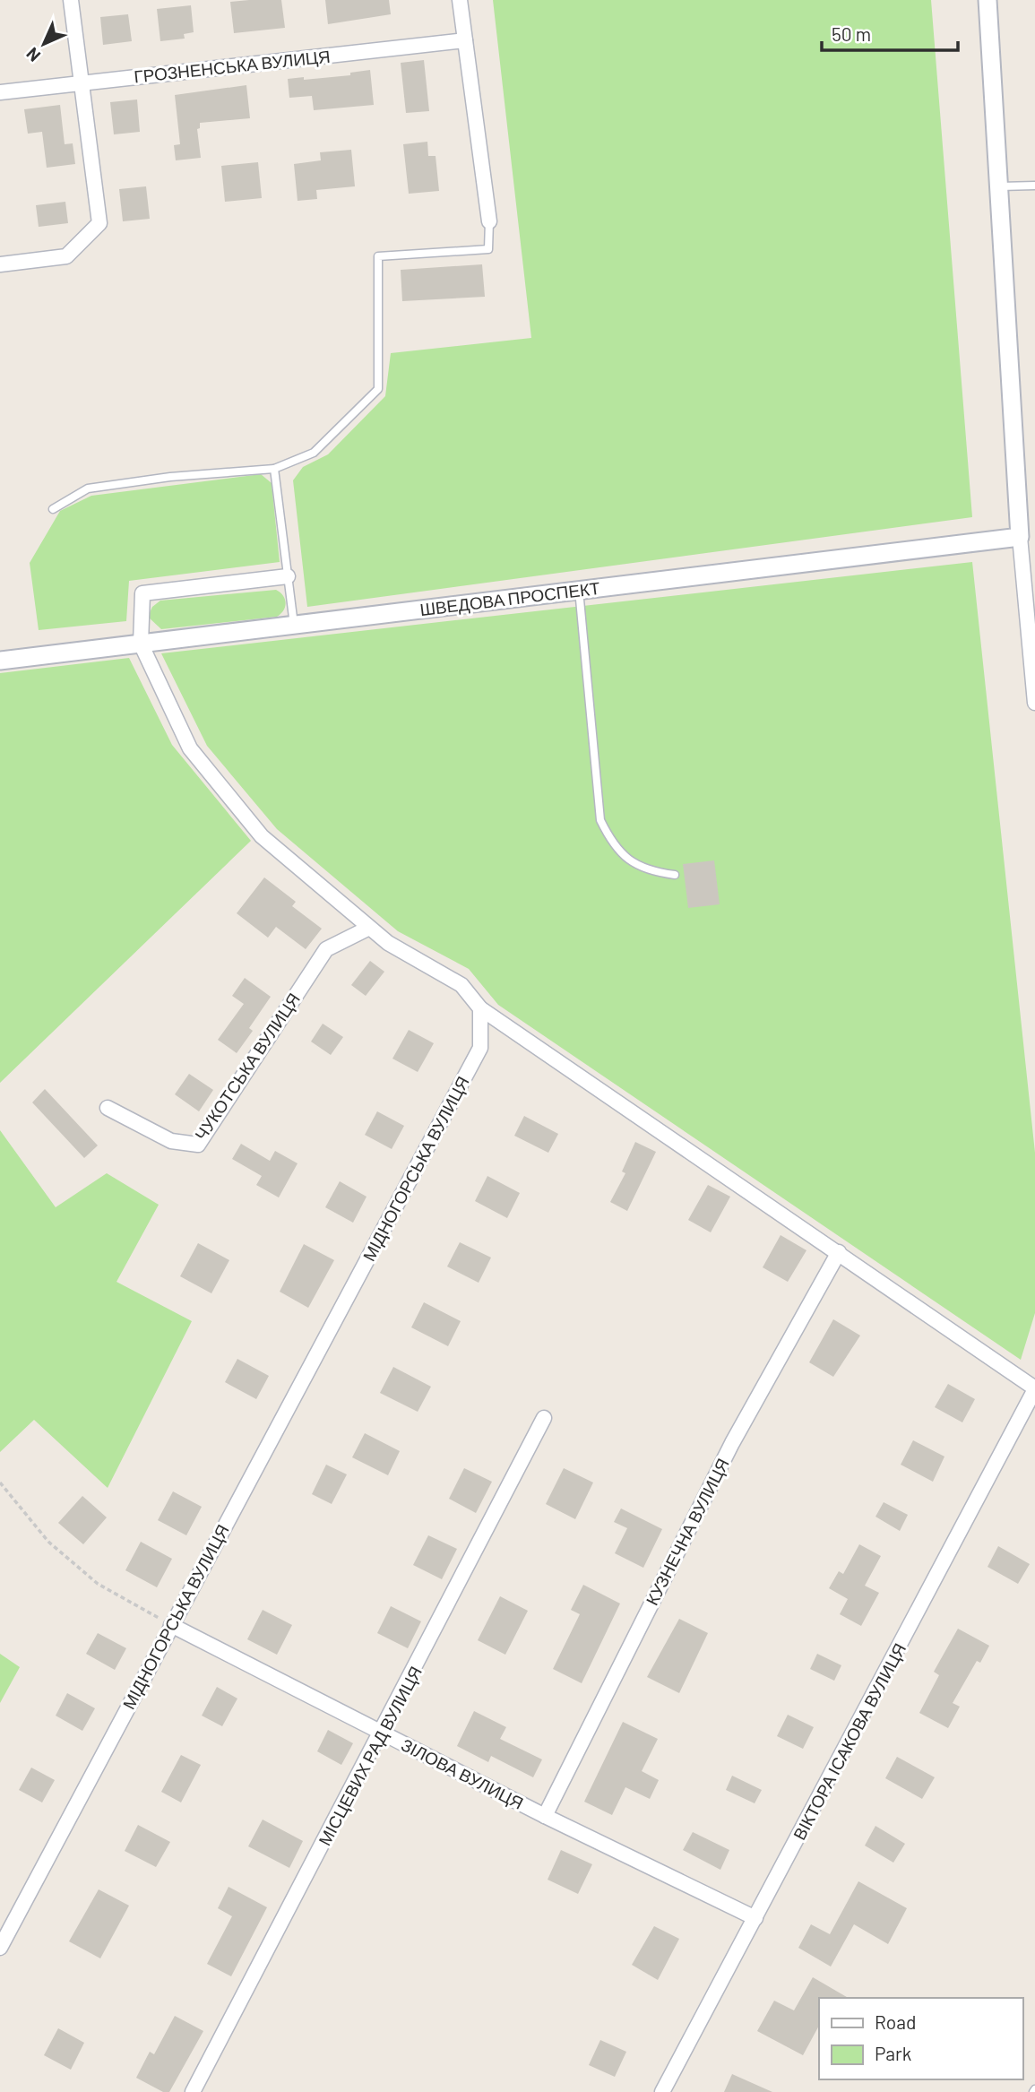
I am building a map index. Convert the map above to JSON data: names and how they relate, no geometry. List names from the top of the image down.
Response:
{
  "streets": {
    "street": [
      "ГРОЗНЕНСЬКА ВУЛИЦЯ",
      "ШВЕДОВА ПРОСПЕКТ",
      "ЧУКОТСЬКА ВУЛИЦЯ",
      "МІДНОГОРСЬКА ВУЛИЦЯ",
      "КУЗНЕЧНА ВУЛИЦЯ",
      "ВІКТОРА ІСАКОВА ВУЛИЦЯ",
      "МІСЦЕВИХ РАД ВУЛИЦЯ",
      "ЗІЛОВА ВУЛИЦЯ"
    ]
  },
  "crossings": [
    ["МІДНОГОРСЬКА ВУЛИЦЯ", "ЗІЛОВА ВУЛИЦЯ"],
    ["КУЗНЕЧНА ВУЛИЦЯ", "ЗІЛОВА ВУЛИЦЯ"],
    ["ВІКТОРА ІСАКОВА ВУЛИЦЯ", "ЗІЛОВА ВУЛИЦЯ"],
    ["МІСЦЕВИХ РАД ВУЛИЦЯ", "ЗІЛОВА ВУЛИЦЯ"]
  ],
  "legend": ["Road", "Park"],
  "scale_bar": "50 m",
  "north": "bottom left"
}
